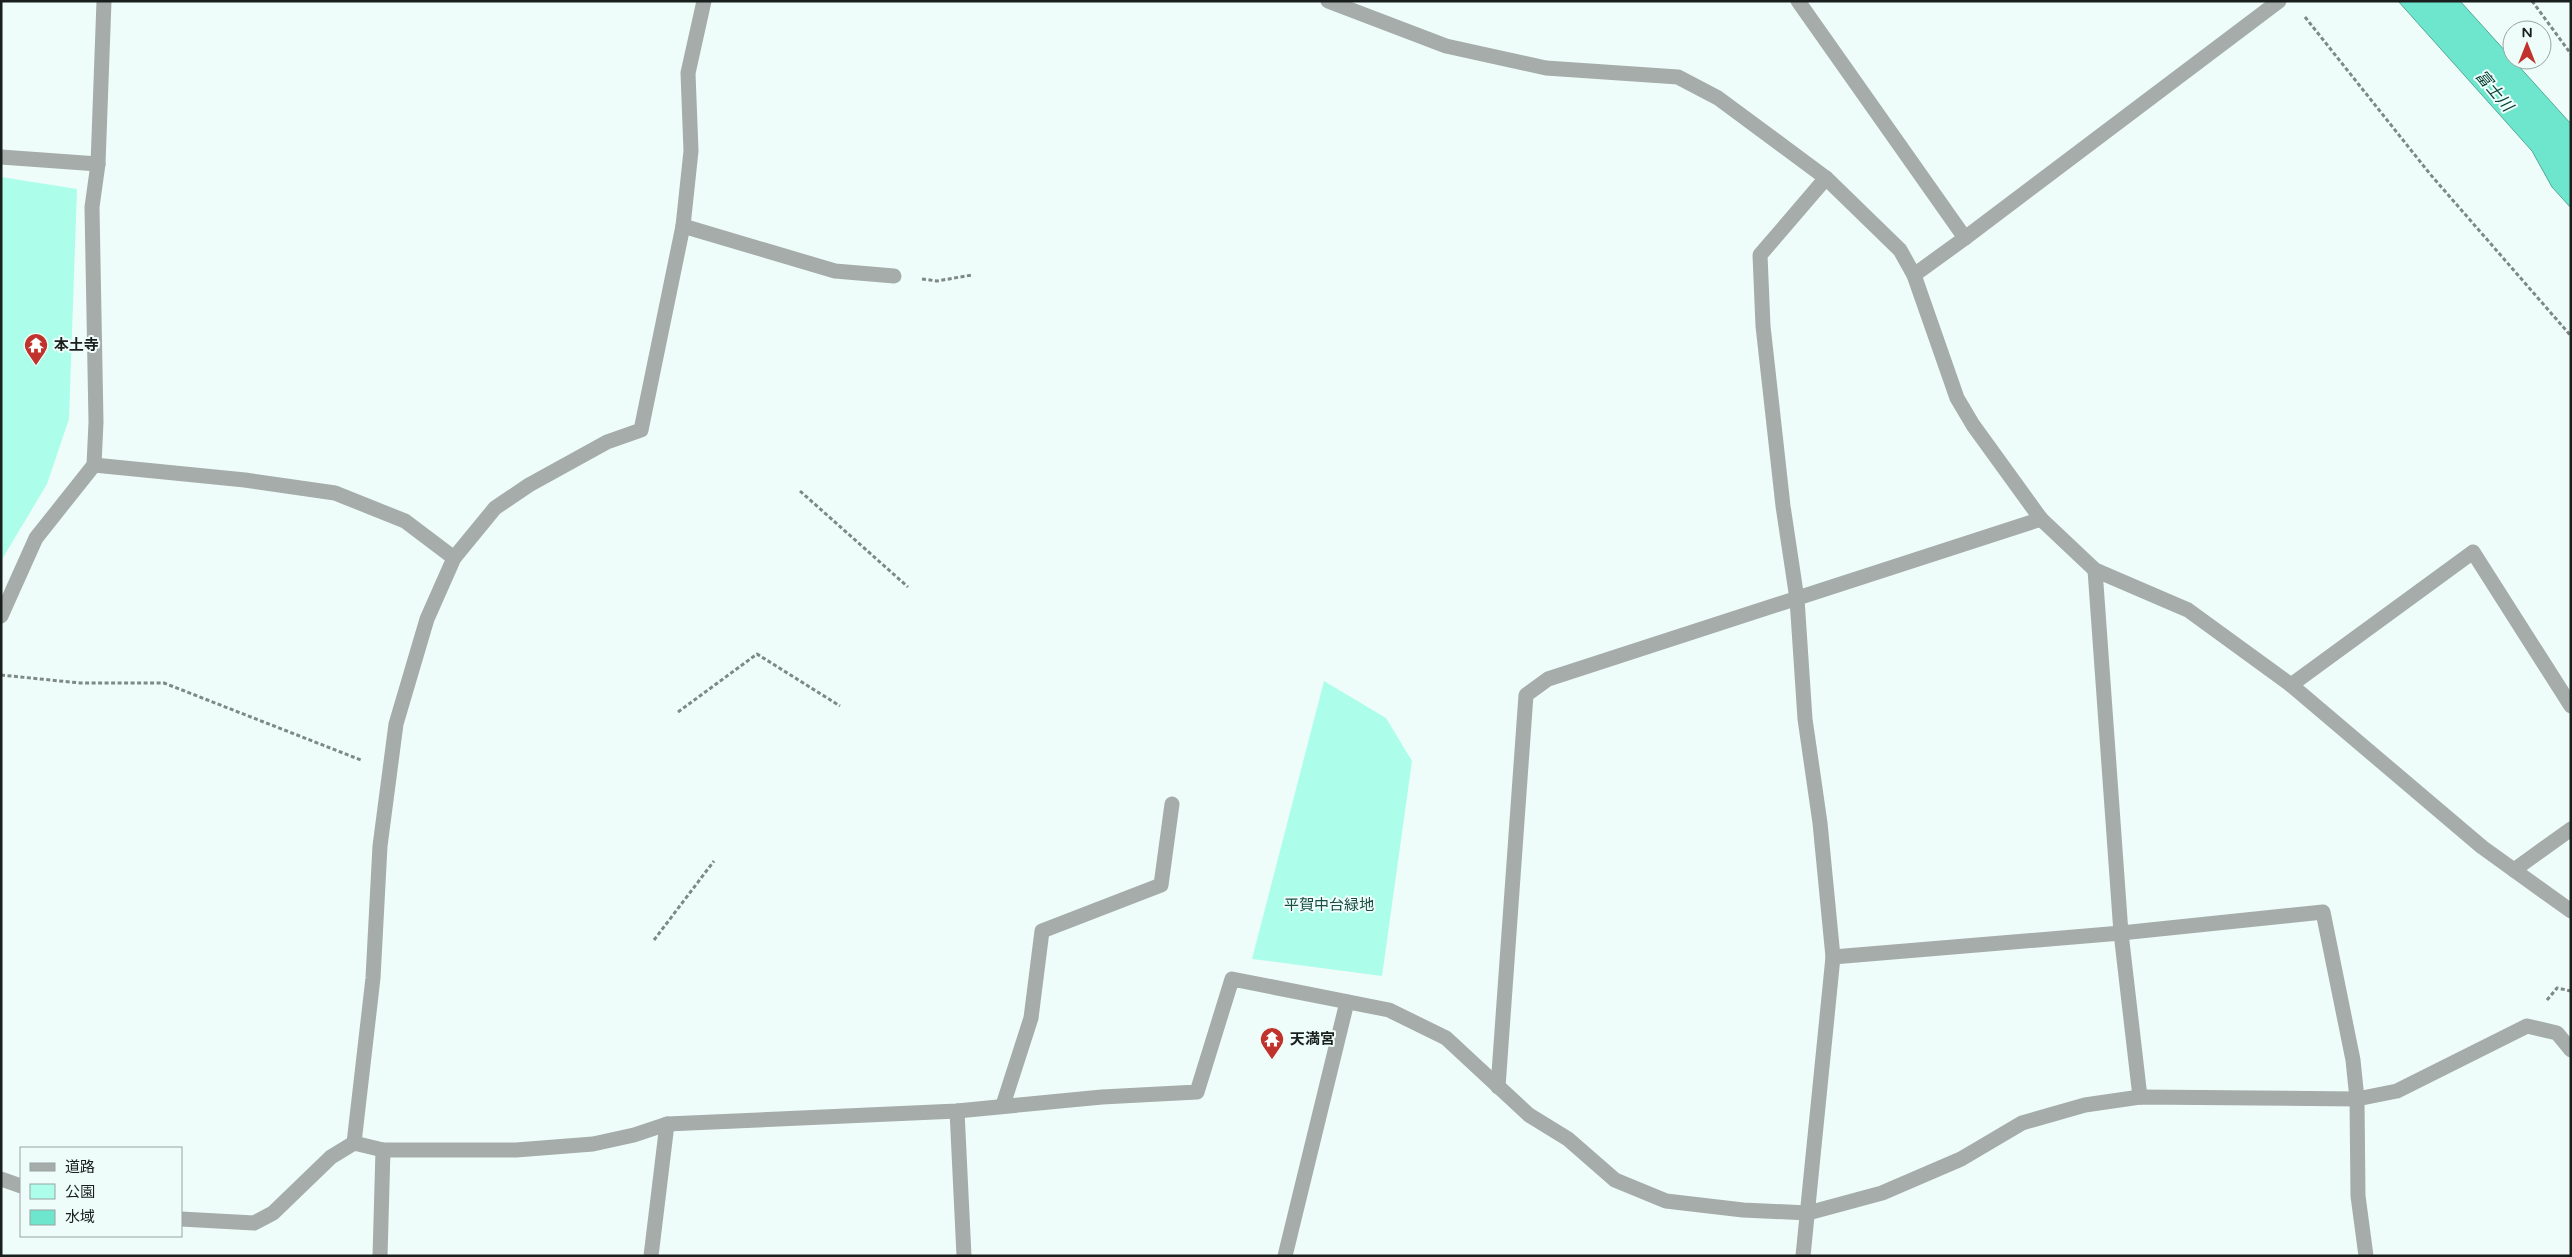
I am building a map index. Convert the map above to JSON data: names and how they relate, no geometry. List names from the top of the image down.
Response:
{
  "water": ["富士川"],
  "parks": ["平賀中台緑地"],
  "places": {
    "temple": ["本土寺", "天満宮"]
  },
  "legend": ["道路", "公園", "水域"],
  "north": "top"
}
